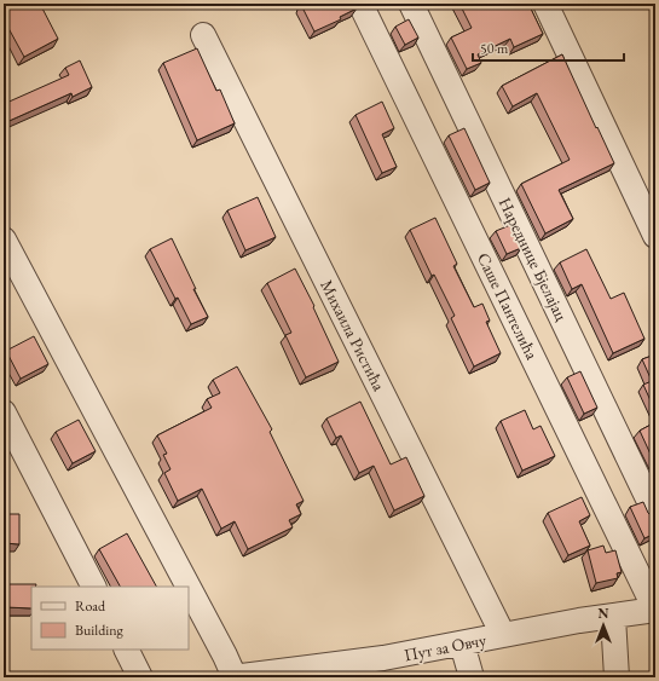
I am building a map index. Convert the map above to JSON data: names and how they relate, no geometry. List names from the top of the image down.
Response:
{
  "streets": {
    "street": [
      "Нареднице Бјелајац",
      "Саше Пантелића",
      "Михаила Ристића",
      "Пут за Овчу"
    ]
  },
  "crossings": [
    ["Саше Пантелића", "Пут за Овчу"],
    ["Михаила Ристића", "Пут за Овчу"]
  ],
  "legend": ["Road", "Building"],
  "scale_bar": "50 m",
  "north": "top"
}
